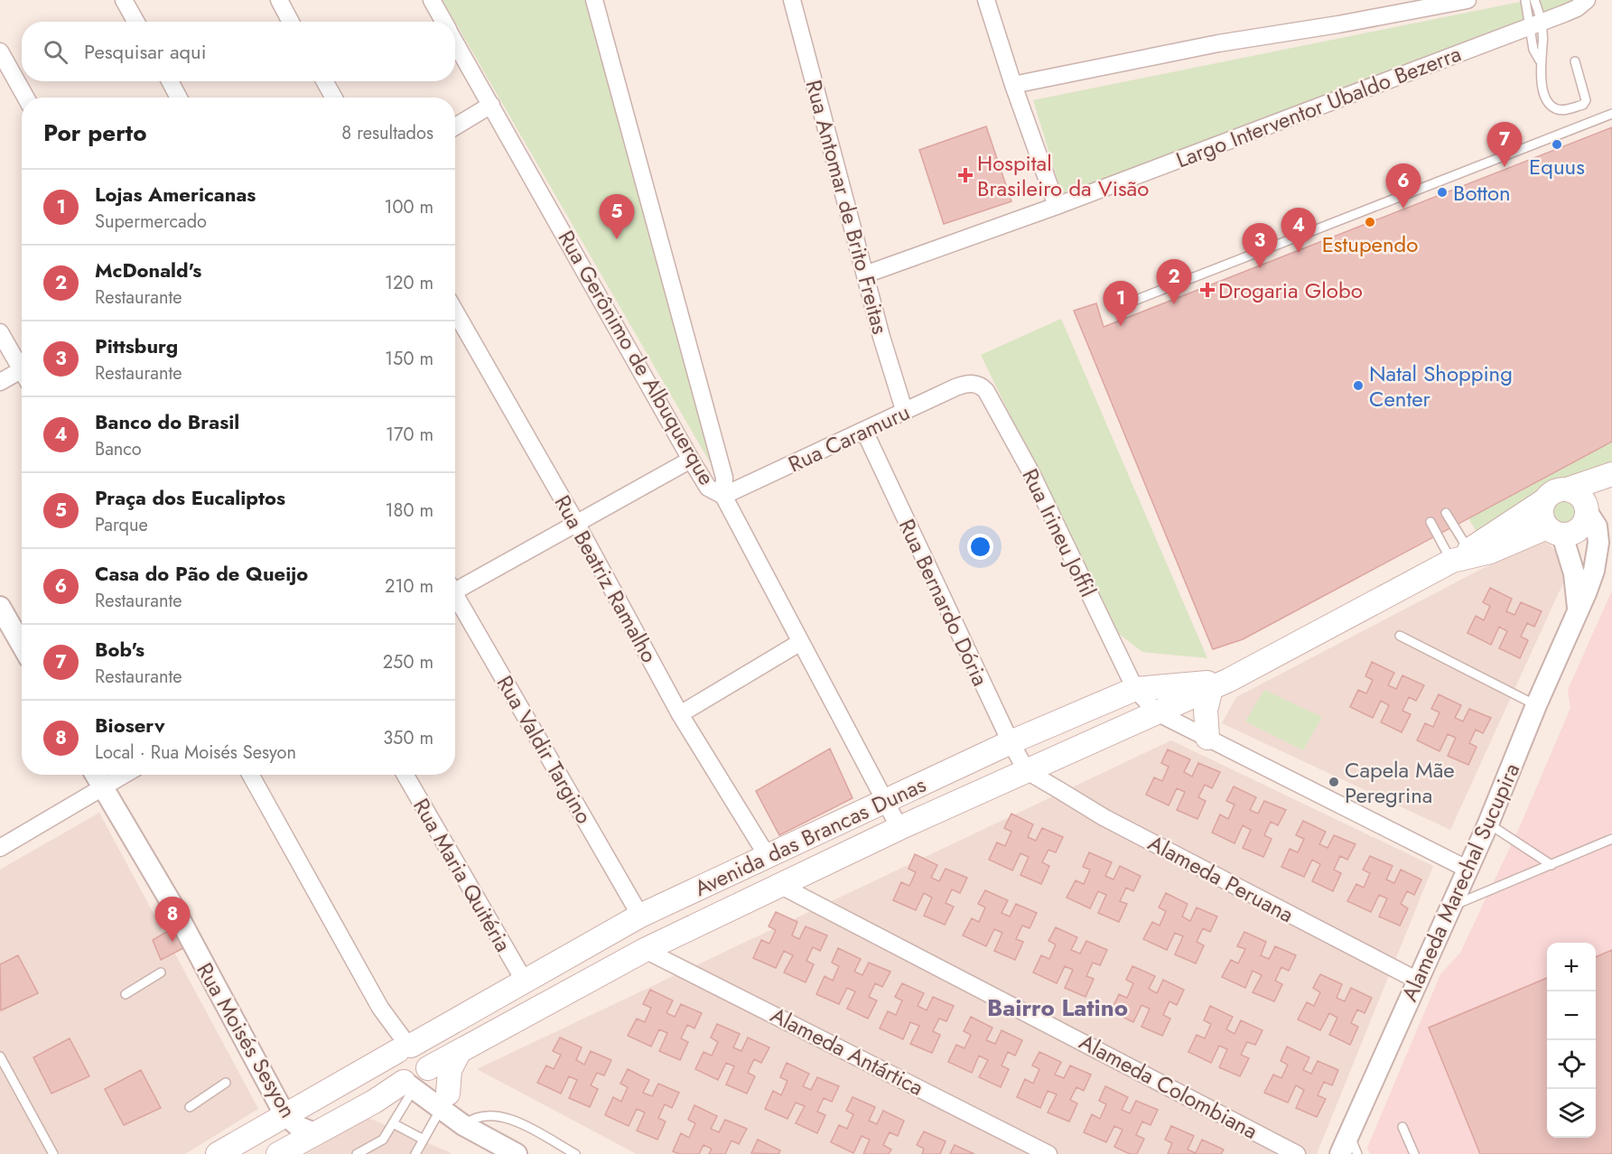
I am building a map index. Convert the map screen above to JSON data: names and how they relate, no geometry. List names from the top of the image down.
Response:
{
  "streets": {
    "main road": ["Avenida das Brancas Dunas"],
    "street": [
      "Largo Interventor Ubaldo Bezerra",
      "Rua Antomar de Brito Freitas",
      "Rua Gerônimo de Albuquerque",
      "Rua Caramuru",
      "Rua Irineu Joffil",
      "Rua Beatriz Ramalho",
      "Rua Bernardo Dória",
      "Rua Valdir Targino",
      "Rua Maria Quitéria",
      "Alameda Peruana",
      "Alameda Marechal Sucupira",
      "Rua Moisés Sesyon",
      "Alameda Antártica",
      "Alameda Colombiana"
    ]
  },
  "crossings": [
    ["Largo Interventor Ubaldo Bezerra", "Rua Antomar de Brito Freitas"],
    ["Rua Antomar de Brito Freitas", "Rua Caramuru"],
    ["Rua Gerônimo de Albuquerque", "Rua Caramuru"],
    ["Rua Gerônimo de Albuquerque", "Avenida das Brancas Dunas"],
    ["Rua Caramuru", "Rua Irineu Joffil"],
    ["Rua Caramuru", "Rua Bernardo Dória"],
    ["Rua Irineu Joffil", "Avenida das Brancas Dunas"],
    ["Rua Beatriz Ramalho", "Avenida das Brancas Dunas"],
    ["Rua Bernardo Dória", "Avenida das Brancas Dunas"],
    ["Rua Bernardo Dória", "Alameda Peruana"],
    ["Rua Valdir Targino", "Avenida das Brancas Dunas"],
    ["Avenida das Brancas Dunas", "Rua Maria Quitéria"],
    ["Avenida das Brancas Dunas", "Alameda Peruana"],
    ["Avenida das Brancas Dunas", "Alameda Marechal Sucupira"],
    ["Avenida das Brancas Dunas", "Rua Moisés Sesyon"],
    ["Avenida das Brancas Dunas", "Alameda Antártica"],
    ["Avenida das Brancas Dunas", "Alameda Colombiana"],
    ["Alameda Peruana", "Alameda Marechal Sucupira"]
  ],
  "districts": ["Bairro Latino"],
  "places": {
    "other": [
      "Equus",
      "Botton",
      "Estupendo",
      "Natal Shopping Center",
      "Capela Mãe Peregrina"
    ],
    "health": ["Hospital Brasileiro da Visão", "Drogaria Globo"]
  },
  "page": {
    "search": "Pesquisar aqui",
    "heading": ["Por perto", "8 resultados"],
    "pins": [
      "7",
      "6",
      "5",
      "4",
      "3",
      "2",
      "1",
      "8"
    ],
    "list": [
      {
        "mark": "1",
        "name": "Lojas Americanas",
        "note": "Supermercado",
        "value": "100 m"
      },
      {
        "mark": "2",
        "name": "McDonald's",
        "note": "Restaurante",
        "value": "120 m"
      },
      {
        "mark": "3",
        "name": "Pittsburg",
        "note": "Restaurante",
        "value": "150 m"
      },
      {
        "mark": "4",
        "name": "Banco do Brasil",
        "note": "Banco",
        "value": "170 m"
      },
      {
        "mark": "5",
        "name": "Praça dos Eucaliptos",
        "note": "Parque",
        "value": "180 m"
      },
      {
        "mark": "6",
        "name": "Casa do Pão de Queijo",
        "note": "Restaurante",
        "value": "210 m"
      },
      {
        "mark": "7",
        "name": "Bob's",
        "note": "Restaurante",
        "value": "250 m"
      },
      {
        "mark": "8",
        "name": "Bioserv",
        "note": "Local · Rua Moisés Sesyon",
        "value": "350 m"
      }
    ],
    "map_buttons": ["+", "−"]
  }
}
